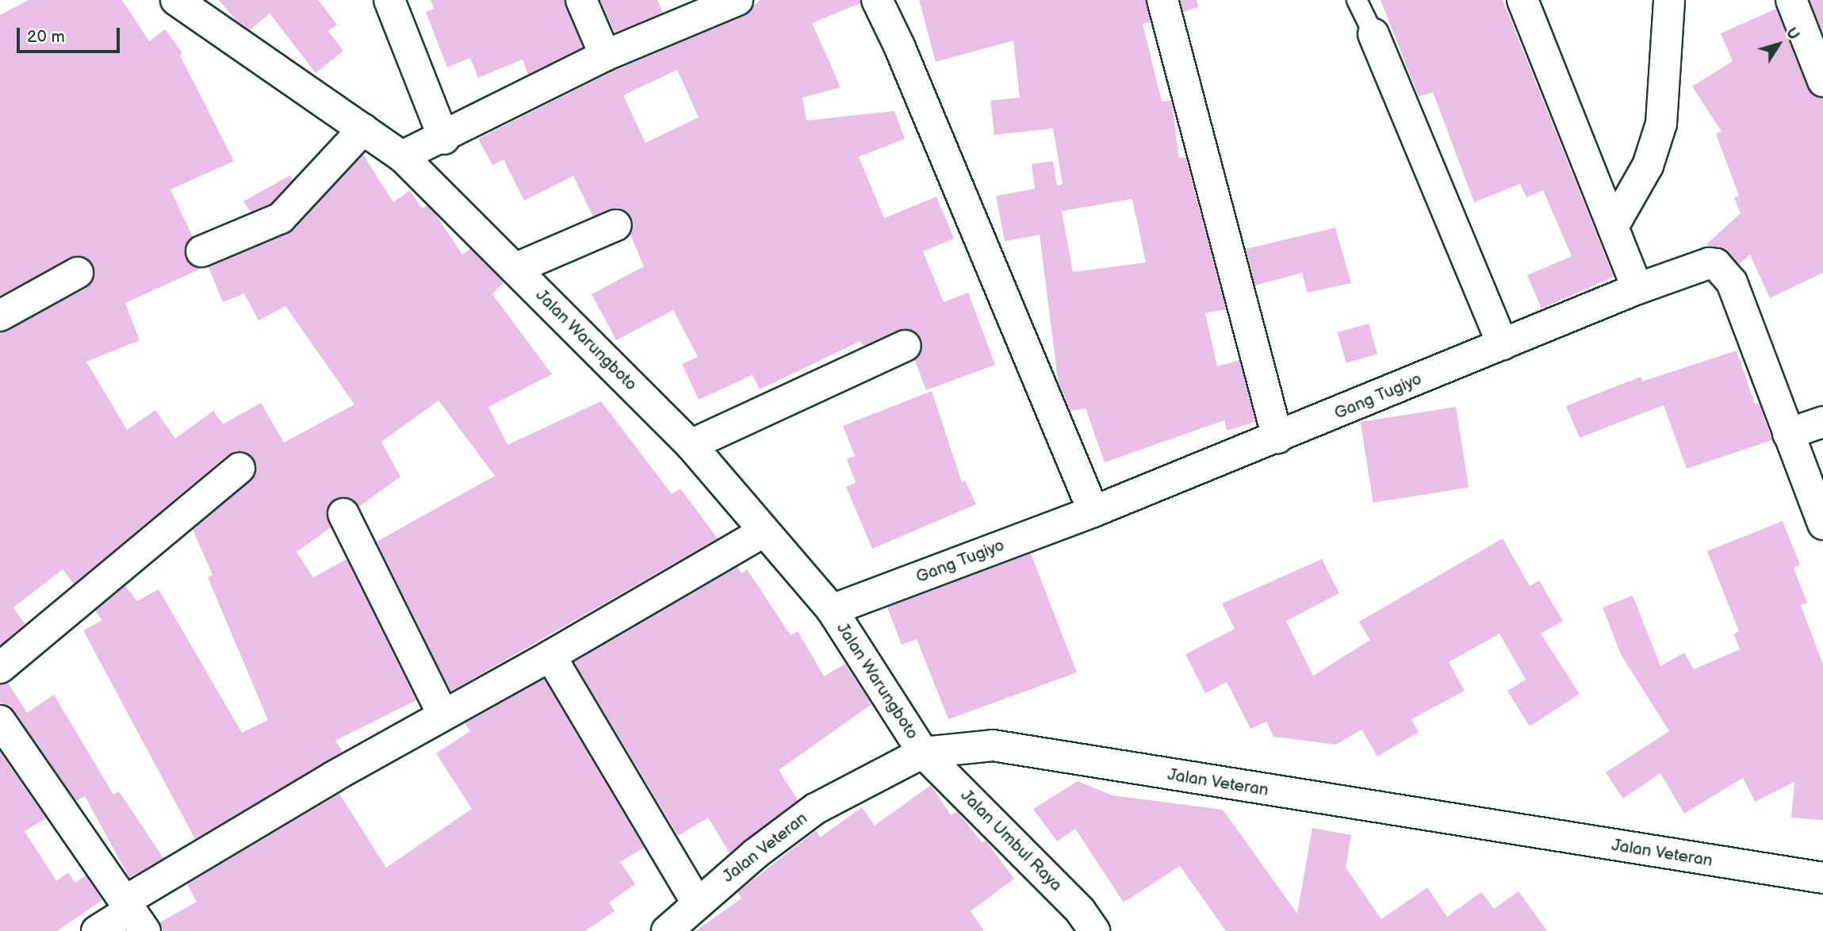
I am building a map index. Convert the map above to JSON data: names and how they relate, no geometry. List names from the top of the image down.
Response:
{
  "streets": {
    "street": [
      "Jalan Warungboto",
      "Gang Tugiyo",
      "Jalan Veteran",
      "Jalan Umbul Raya"
    ]
  },
  "crossings": [
    ["Jalan Warungboto", "Gang Tugiyo"],
    ["Jalan Warungboto", "Jalan Veteran"],
    ["Jalan Warungboto", "Jalan Umbul Raya"],
    ["Jalan Veteran", "Jalan Umbul Raya"]
  ],
  "scale_bar": "20 m",
  "north": "top right"
}
